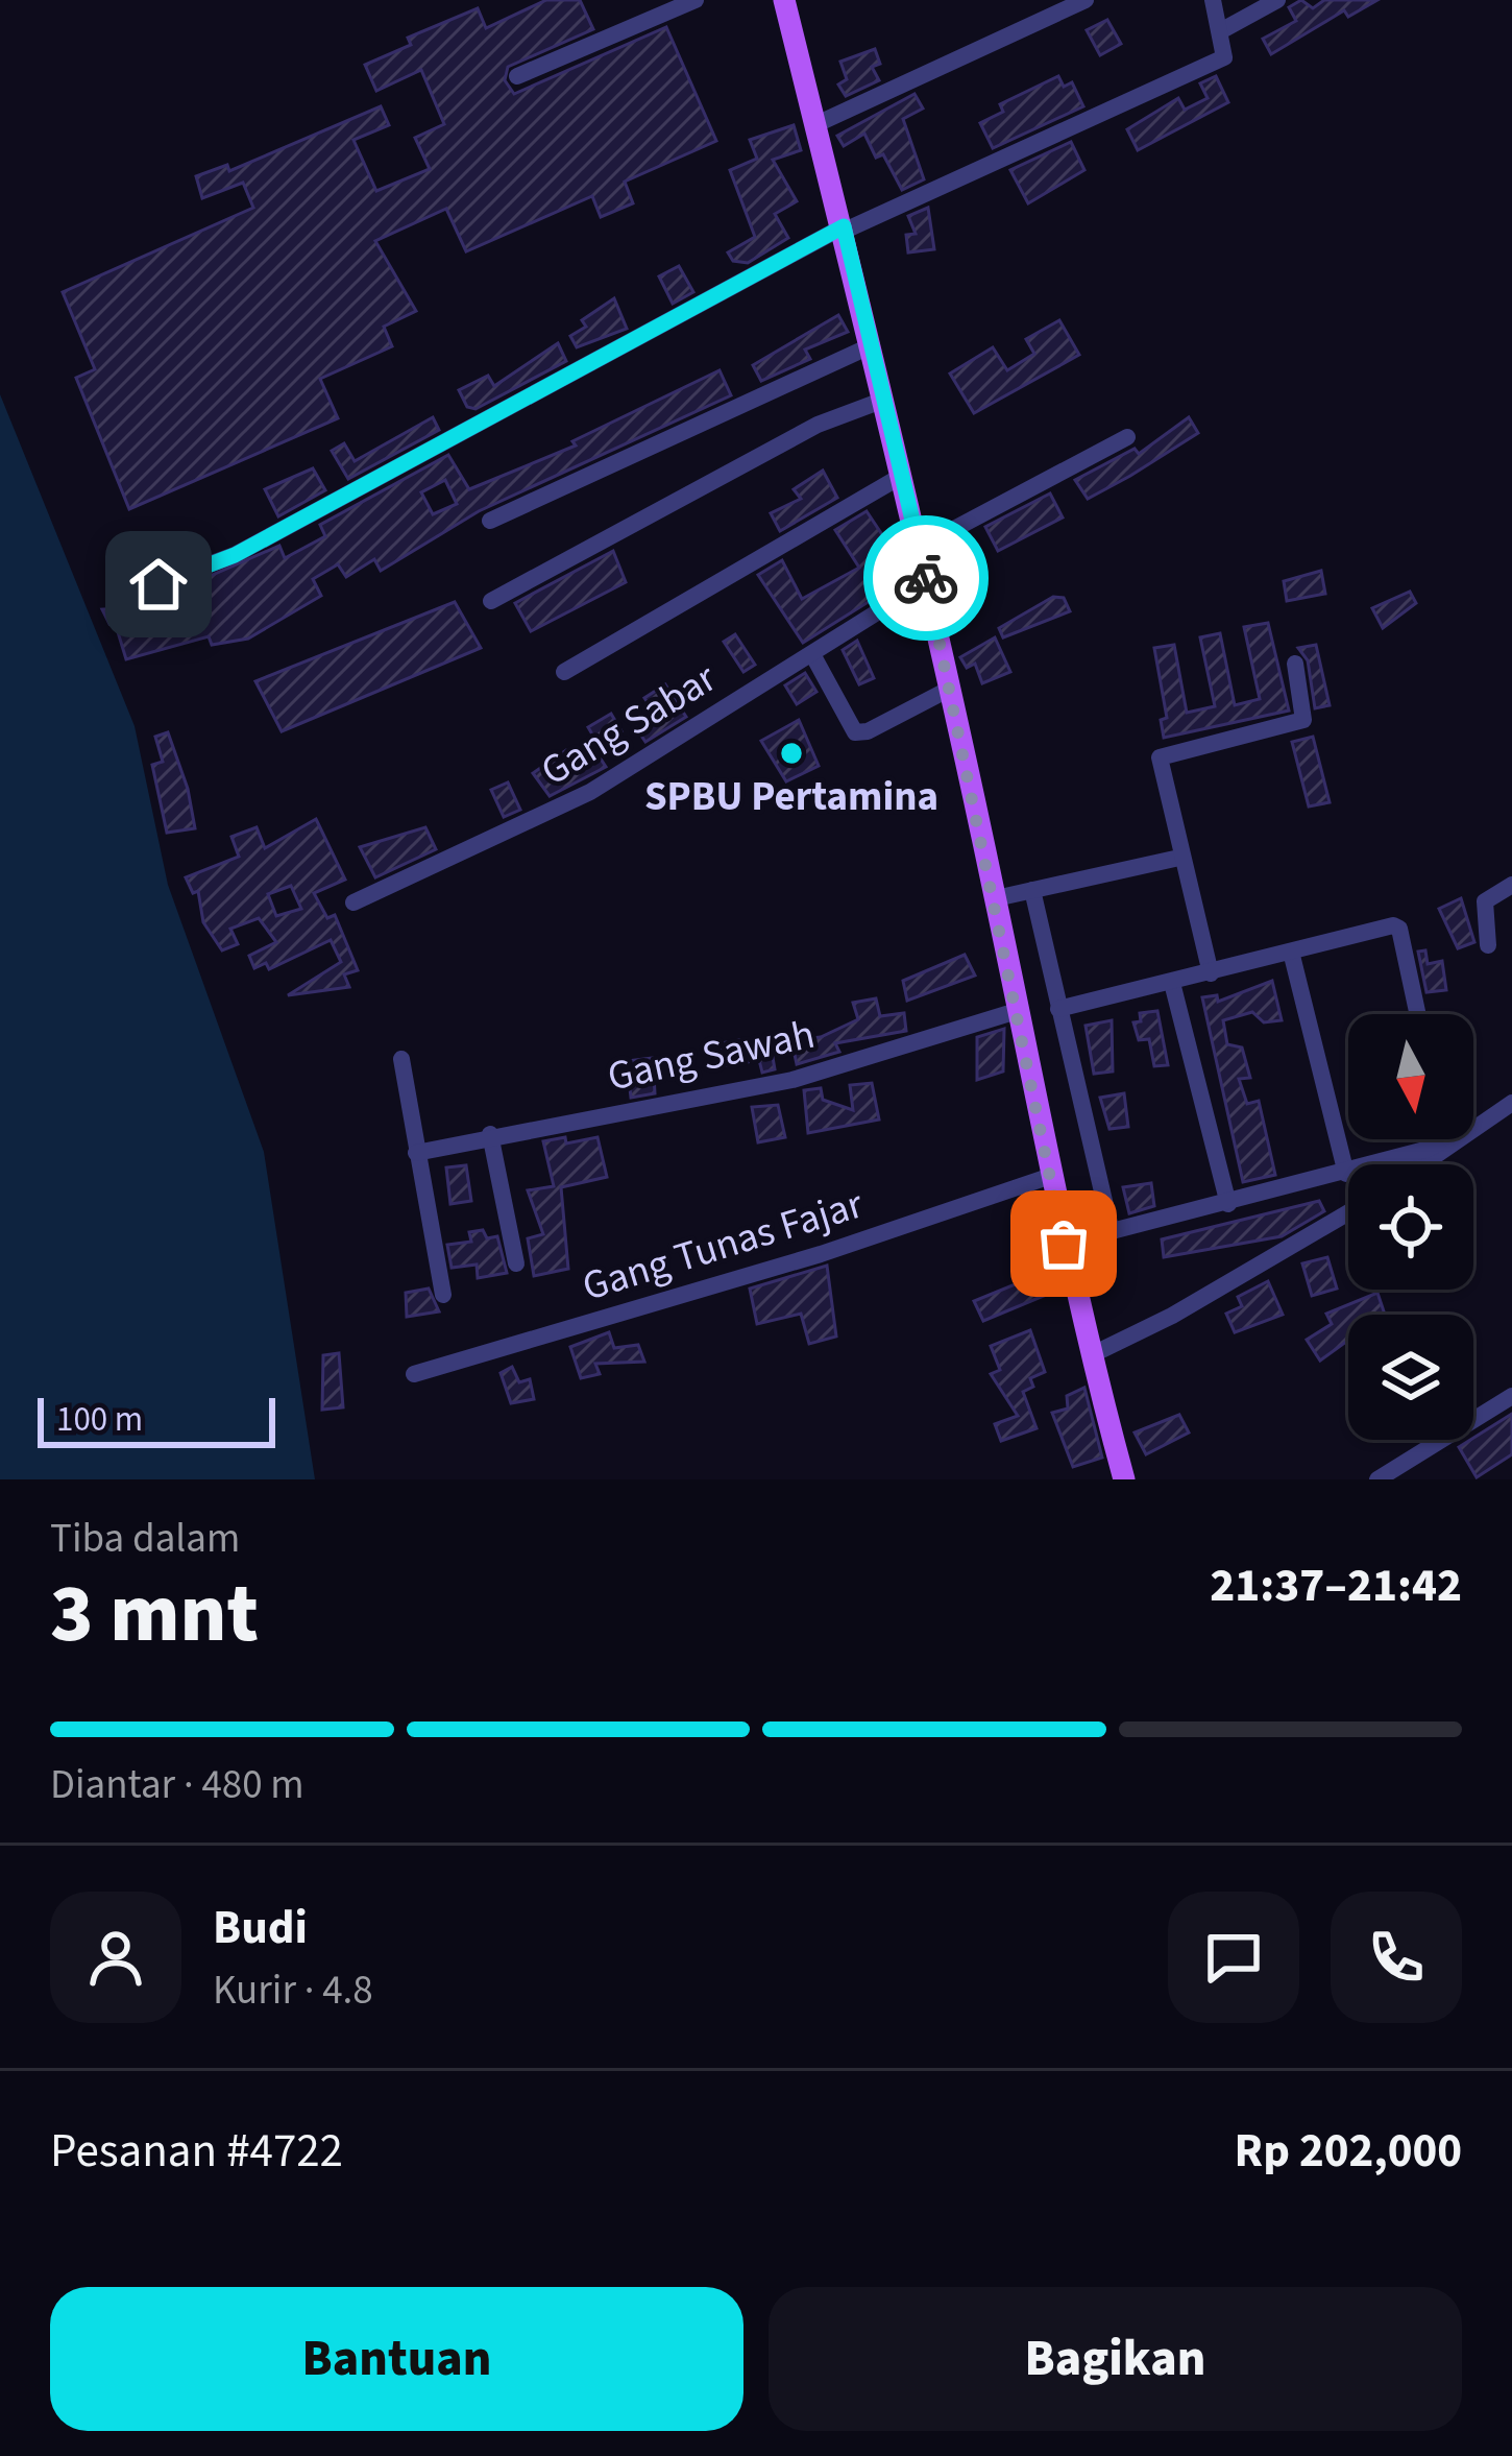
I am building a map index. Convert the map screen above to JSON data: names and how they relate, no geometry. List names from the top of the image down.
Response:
{
  "streets": {
    "street": ["Gang Sabar", "Gang Sawah", "Gang Tunas Fajar"]
  },
  "places": ["SPBU Pertamina"],
  "scale_bar": "100 m",
  "north": "bottom",
  "page": {
    "scale": "100 m",
    "heading": ["3 mnt", "Tiba dalam", "21:37–21:42"],
    "panel": [
      "Budi",
      "Kurir · 4.8",
      "Pesanan #4722",
      "Rp 202,000"
    ],
    "bar": "Diantar · 480 m",
    "buttons": ["Bantuan", "Bagikan"]
  }
}
